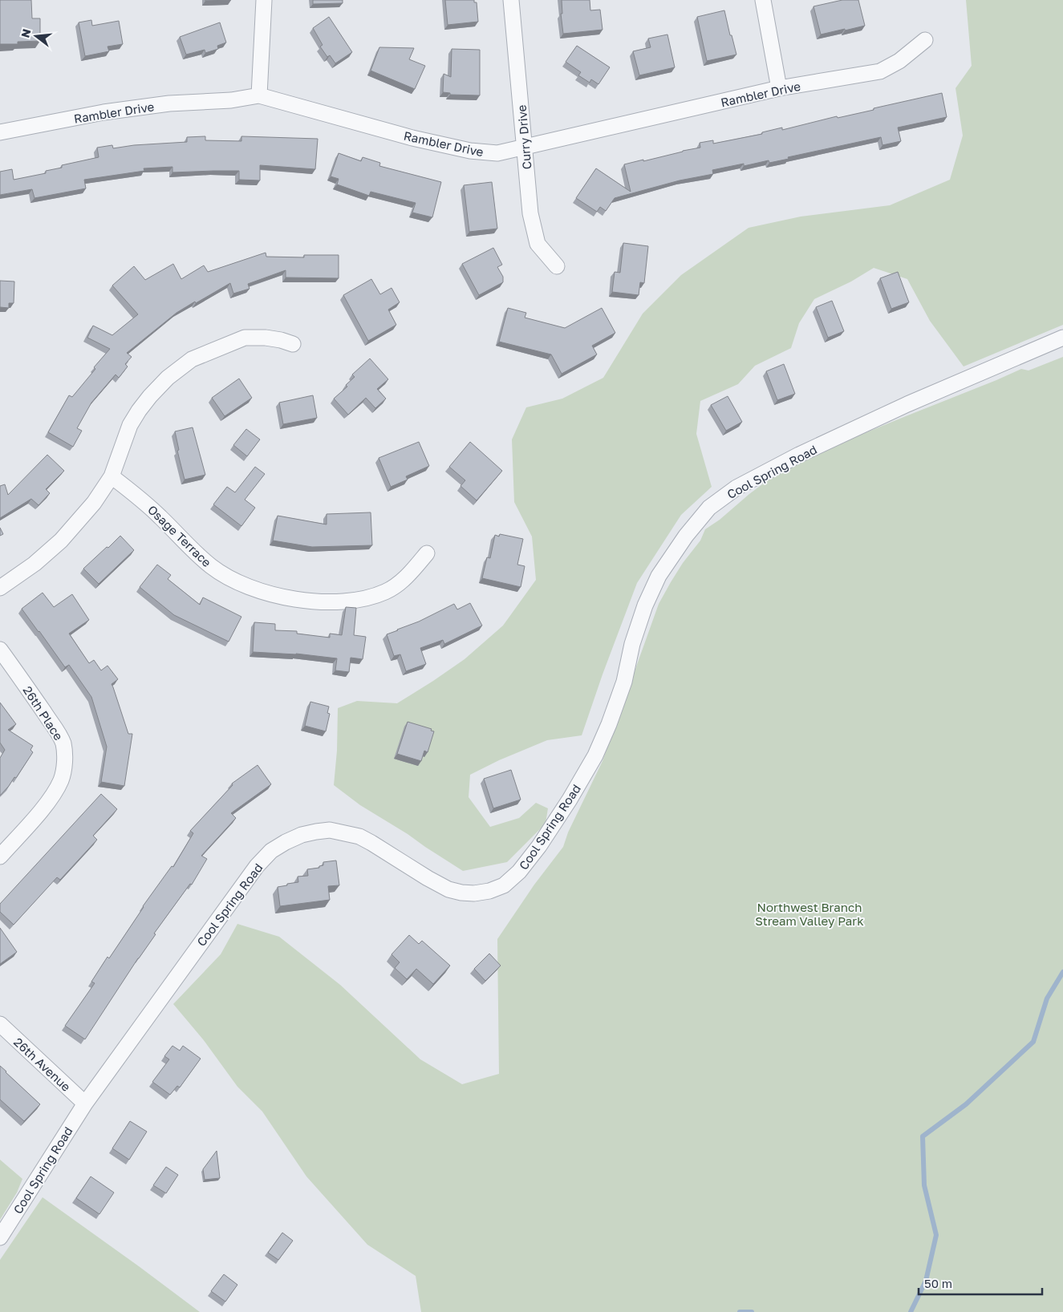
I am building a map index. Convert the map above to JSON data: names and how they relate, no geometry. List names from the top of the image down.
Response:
{
  "streets": {
    "street": [
      "Rambler Drive",
      "Curry Drive",
      "Cool Spring Road",
      "Osage Terrace",
      "26th Place",
      "26th Avenue"
    ]
  },
  "crossings": [
    ["Rambler Drive", "Curry Drive"],
    ["Cool Spring Road", "26th Avenue"]
  ],
  "parks": ["Northwest Branch Stream Valley Park"],
  "scale_bar": "50 m",
  "north": "left"
}
